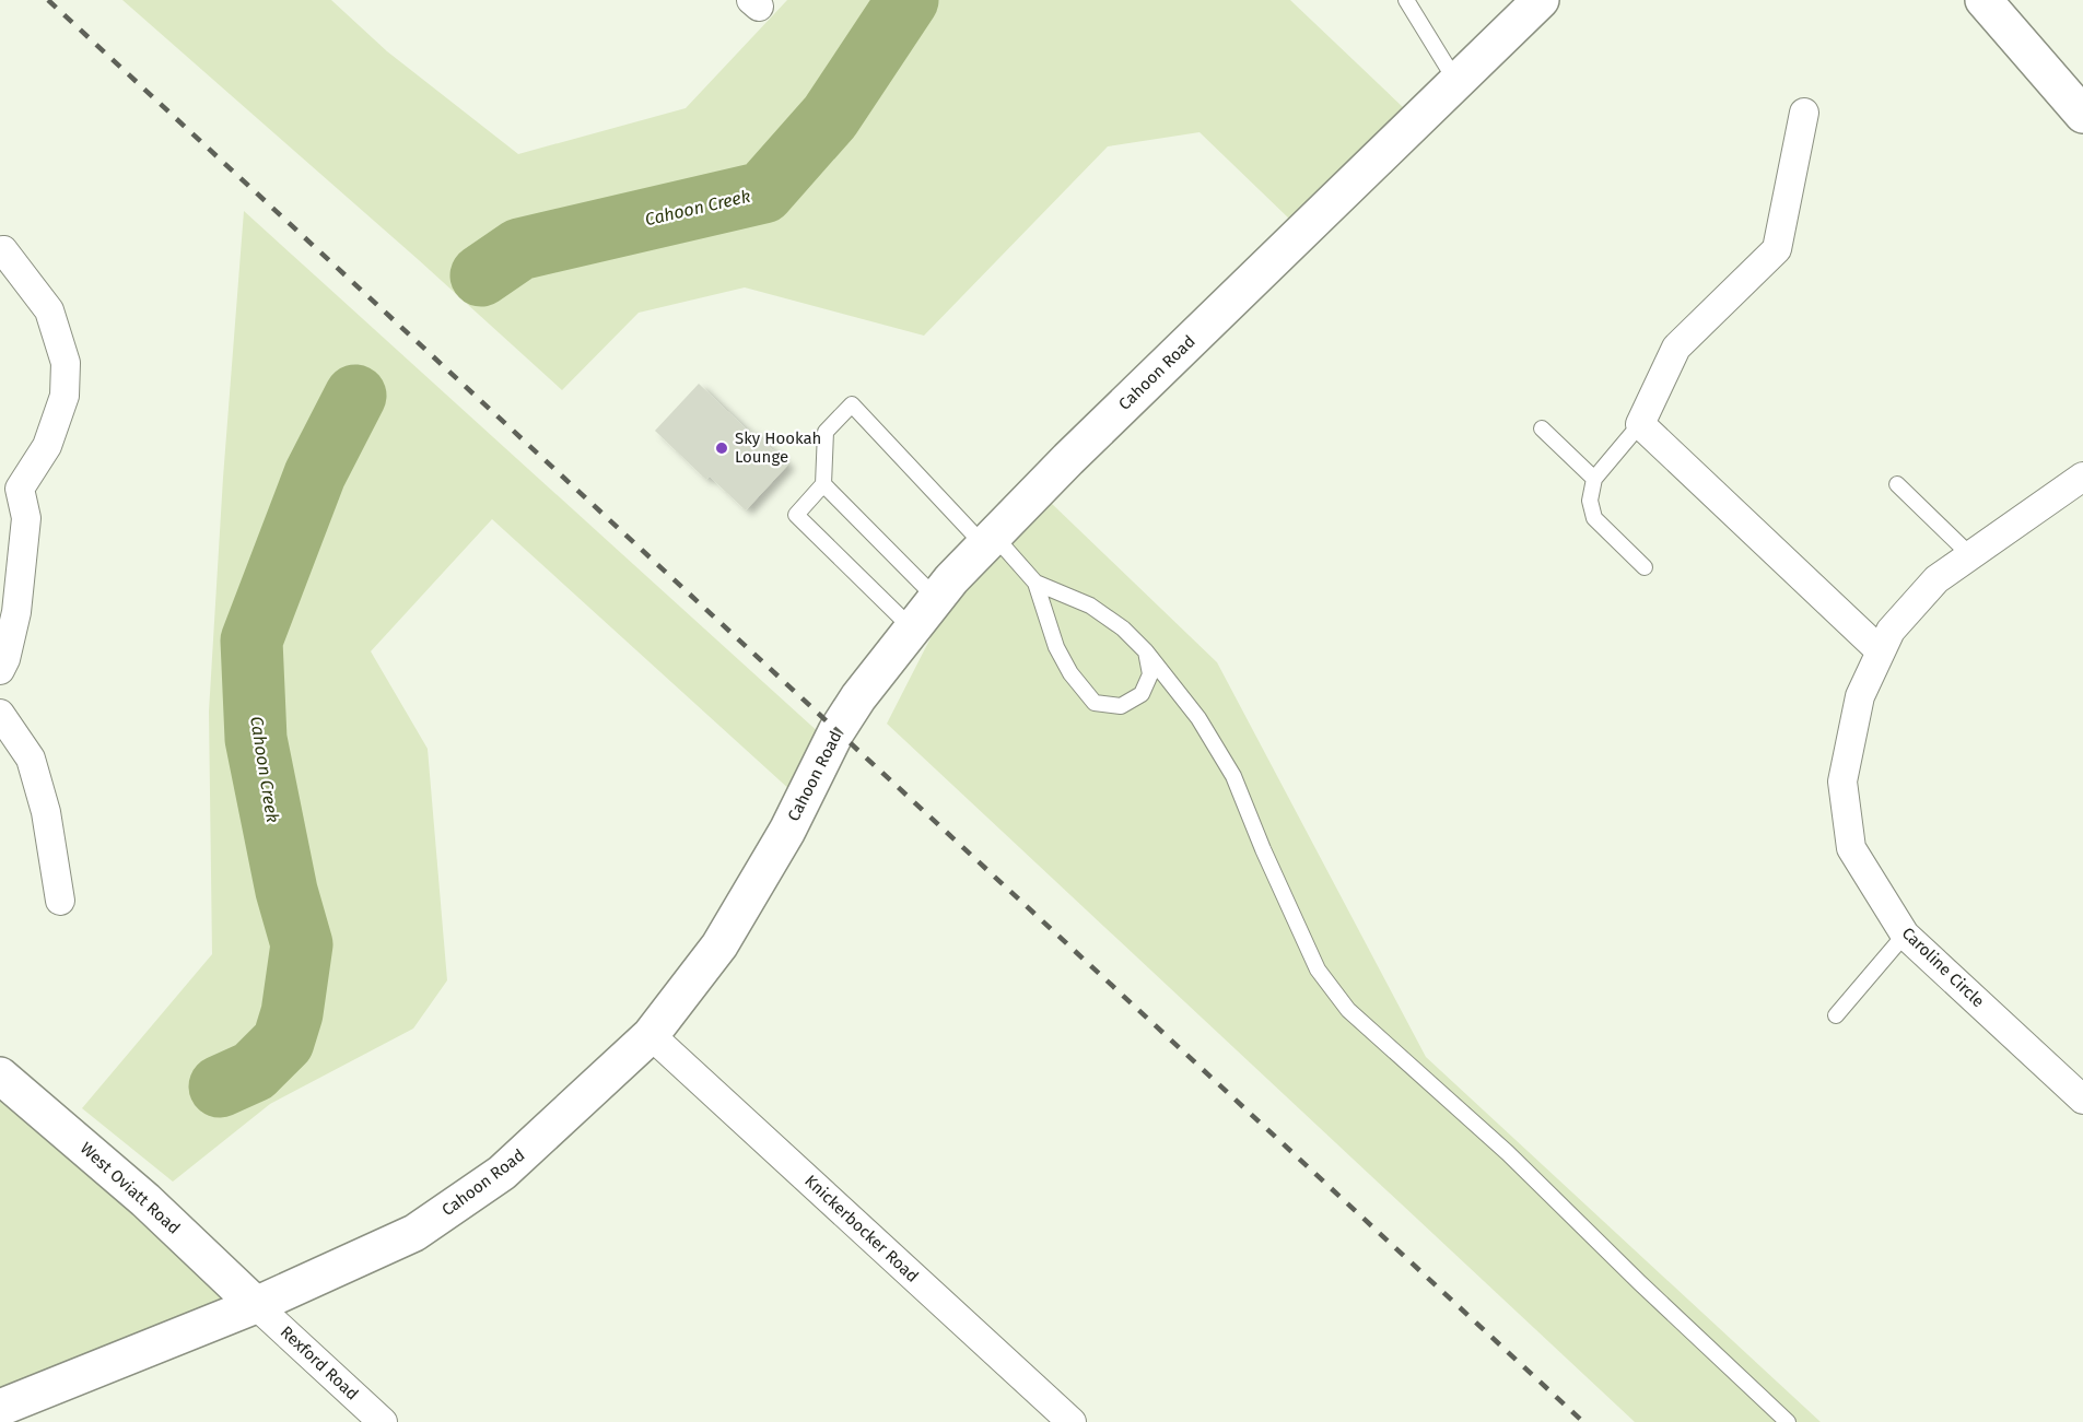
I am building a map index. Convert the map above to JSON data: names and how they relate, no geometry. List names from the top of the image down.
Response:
{
  "streets": {
    "street": [
      "Cahoon Road",
      "Caroline Circle",
      "West Oviatt Road",
      "Knickerbocker Road",
      "Rexford Road"
    ]
  },
  "crossings": [
    ["Cahoon Road", "West Oviatt Road"],
    ["Cahoon Road", "Knickerbocker Road"],
    ["Cahoon Road", "Rexford Road"],
    ["West Oviatt Road", "Rexford Road"]
  ],
  "water": ["Cahoon Creek"],
  "places": ["Sky Hookah Lounge"]
}
